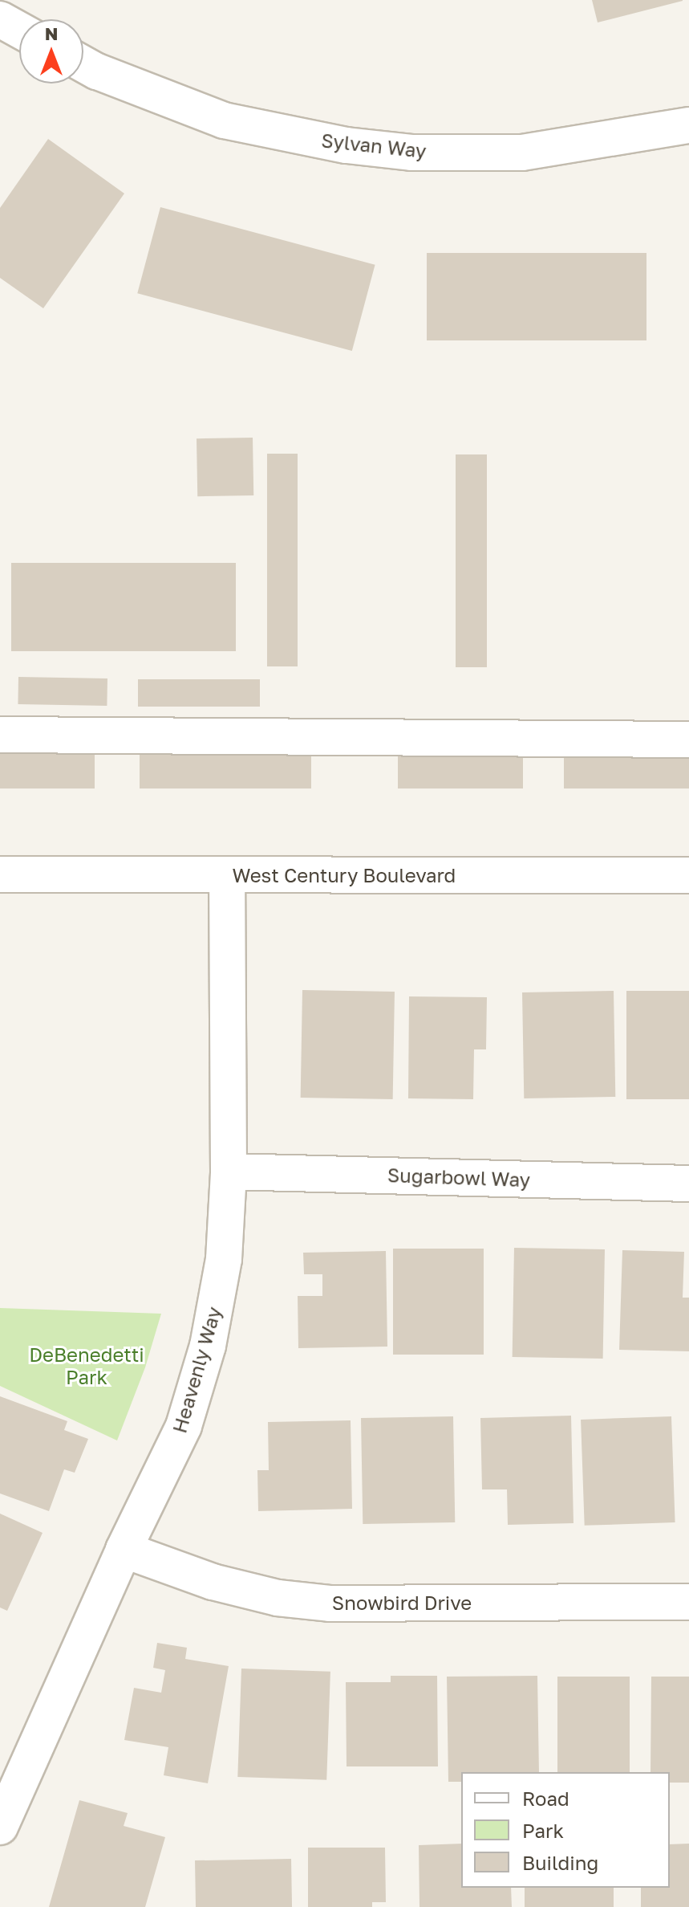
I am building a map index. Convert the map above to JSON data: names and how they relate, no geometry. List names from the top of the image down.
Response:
{
  "streets": {
    "street": [
      "Sylvan Way",
      "West Century Boulevard",
      "Sugarbowl Way",
      "Heavenly Way",
      "Snowbird Drive"
    ]
  },
  "crossings": [
    ["West Century Boulevard", "Heavenly Way"],
    ["Sugarbowl Way", "Heavenly Way"],
    ["Heavenly Way", "Snowbird Drive"]
  ],
  "parks": ["DeBenedetti Park"],
  "legend": ["Road", "Park", "Building"],
  "north": "top"
}
